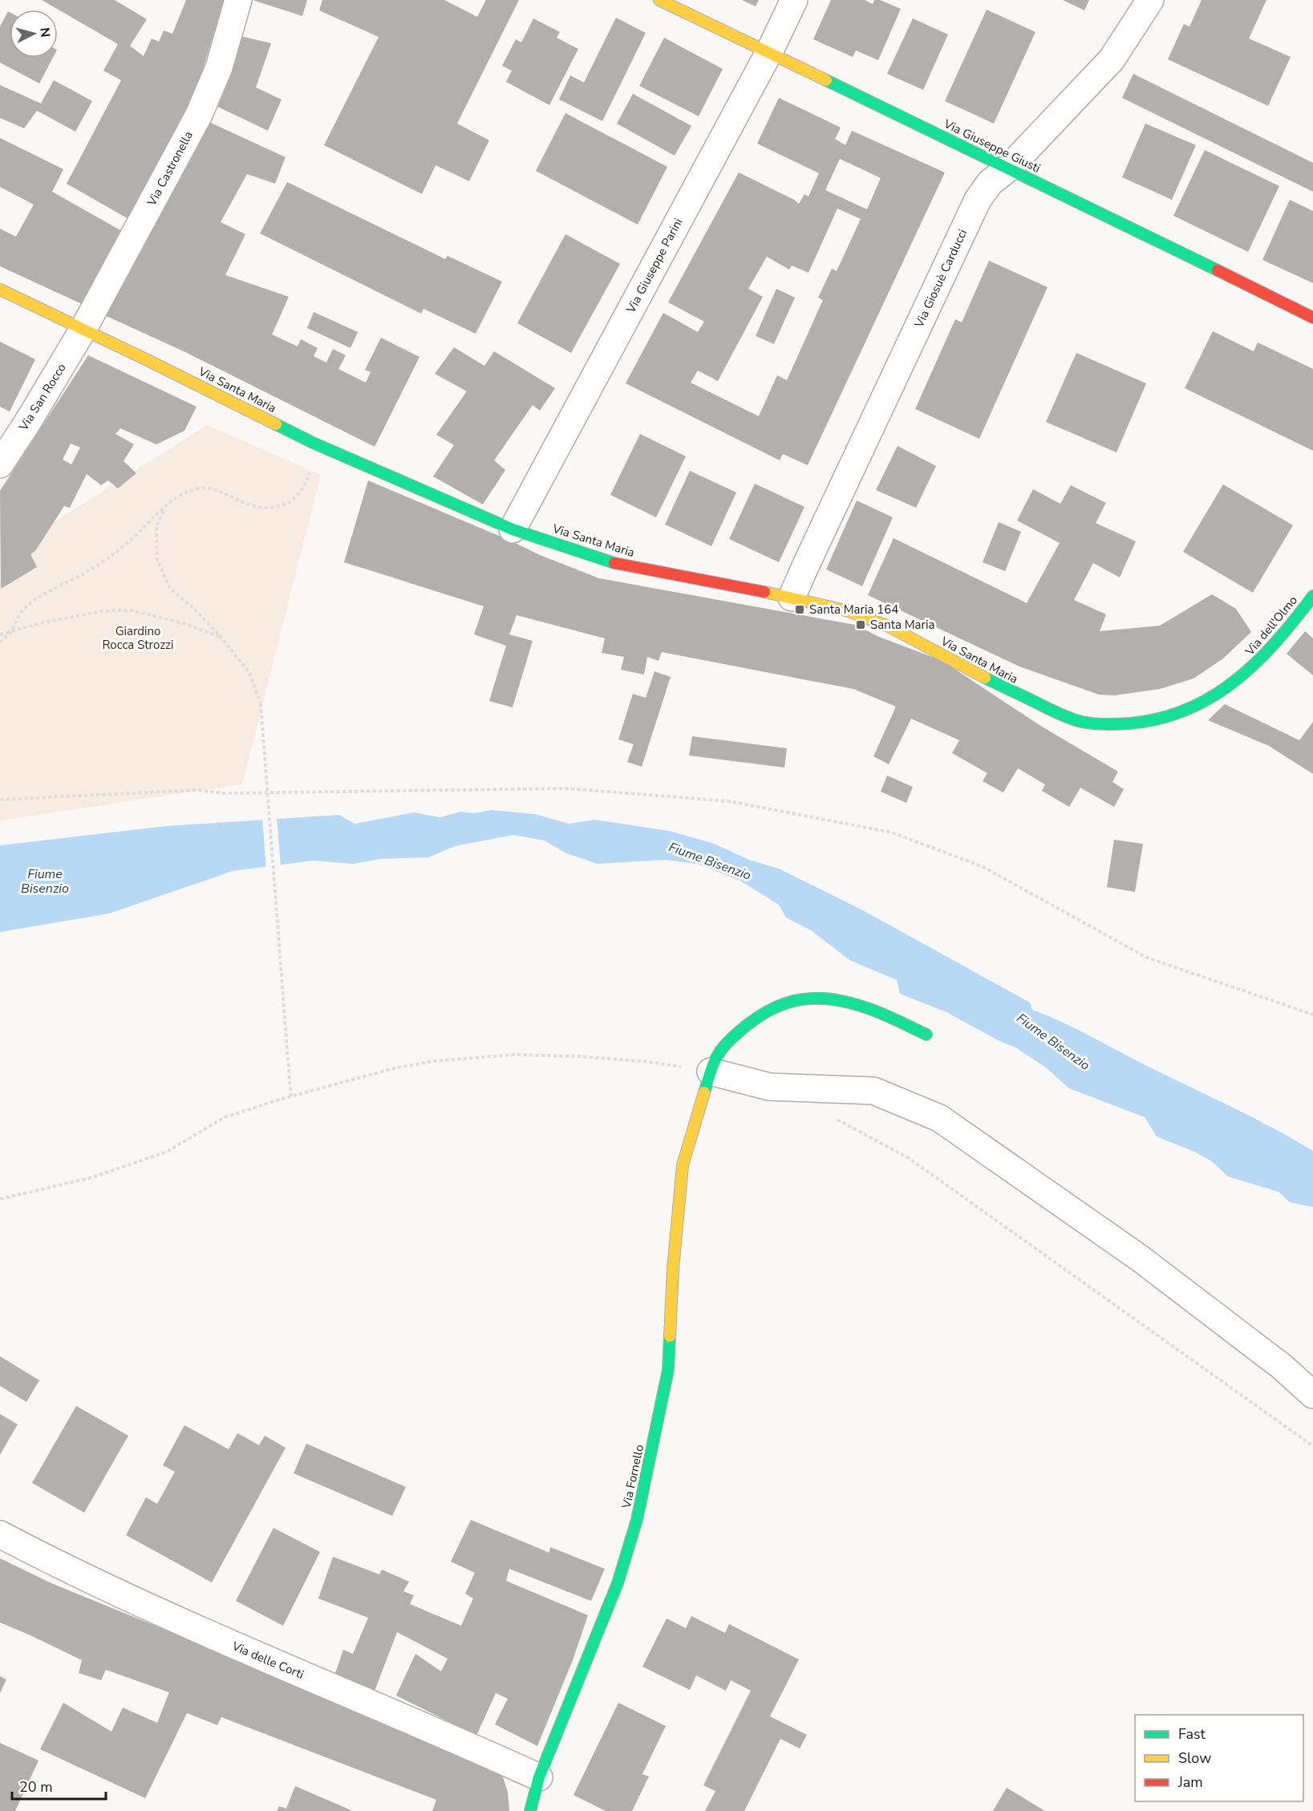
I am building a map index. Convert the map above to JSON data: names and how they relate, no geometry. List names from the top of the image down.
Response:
{
  "streets": {
    "street": [
      "Via Giuseppe Giusti",
      "Via Castronella",
      "Via Giuseppe Parini",
      "Via Giosuè Carducci",
      "Via Santa Maria",
      "Via San Rocco",
      "Via dell'Olmo",
      "Via Fornello",
      "Via delle Corti"
    ]
  },
  "crossings": [
    ["Via Giuseppe Giusti", "Via Giuseppe Parini"],
    ["Via Giuseppe Giusti", "Via Giosuè Carducci"],
    ["Via Castronella", "Via Santa Maria"],
    ["Via Castronella", "Via San Rocco"],
    ["Via Giuseppe Parini", "Via Santa Maria"],
    ["Via Giosuè Carducci", "Via Santa Maria"],
    ["Via Santa Maria", "Via San Rocco"],
    ["Via Santa Maria", "Via dell'Olmo"],
    ["Via Fornello", "Via delle Corti"]
  ],
  "water": ["Fiume Bisenzio"],
  "parks": ["Giardino Rocca Strozzi"],
  "places": {
    "transit": ["Santa Maria 164", "Santa Maria"]
  },
  "legend": ["Fast", "Slow", "Jam"],
  "scale_bar": "20 m",
  "north": "right"
}
